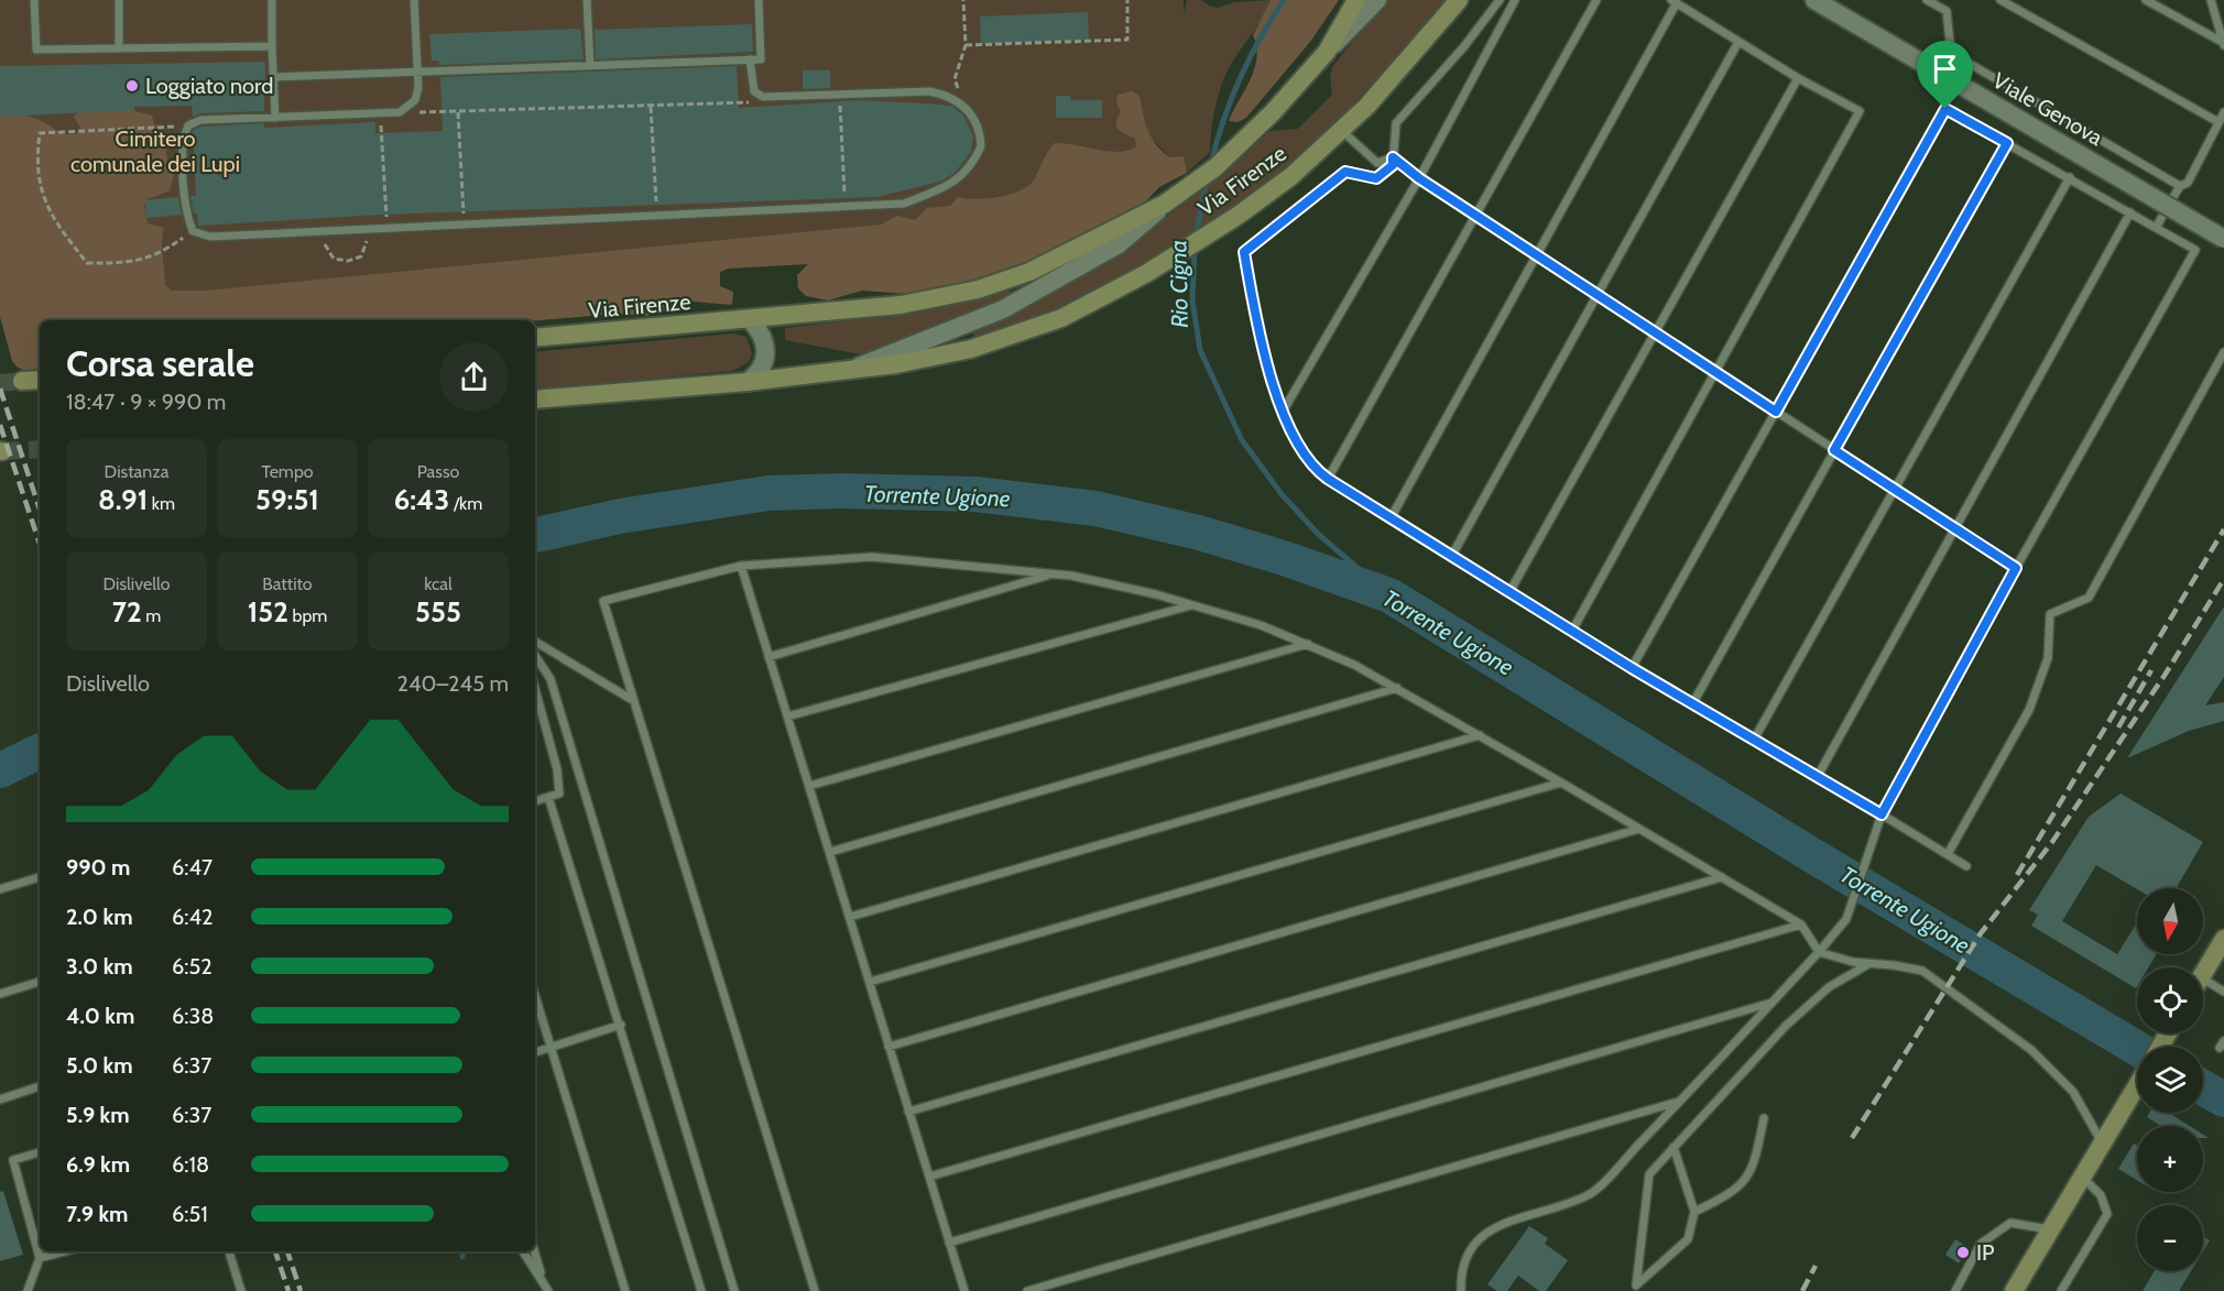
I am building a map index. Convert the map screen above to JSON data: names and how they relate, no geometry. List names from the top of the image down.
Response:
{
  "streets": {
    "main road": ["Via Firenze"],
    "street": ["Viale Genova"]
  },
  "water": ["Rio Cigna", "Torrente Ugione"],
  "parks": ["Cimitero comunale dei Lupi"],
  "places": ["Loggiato nord", "IP"],
  "north": "bottom",
  "page": {
    "heading": ["Corsa serale", "18:47 · 9 × 990 m"],
    "stats": [
      ["Distanza", "8.91 km"],
      ["Tempo", "59:51"],
      ["Passo", "6:43 /km"],
      ["Dislivello", "72 m"],
      ["Battito", "152 bpm"],
      ["kcal", "555"]
    ],
    "chart": ["Dislivello", "240–245 m"],
    "list": [
      {
        "name": "990 m",
        "note": "6:47"
      },
      {
        "name": "2.0 km",
        "note": "6:42"
      },
      {
        "name": "3.0 km",
        "note": "6:52"
      },
      {
        "name": "4.0 km",
        "note": "6:38"
      },
      {
        "name": "5.0 km",
        "note": "6:37"
      },
      {
        "name": "5.9 km",
        "note": "6:37"
      },
      {
        "name": "6.9 km",
        "note": "6:18"
      },
      {
        "name": "7.9 km",
        "note": "6:51"
      }
    ],
    "map_buttons": ["+", "−"]
  }
}
